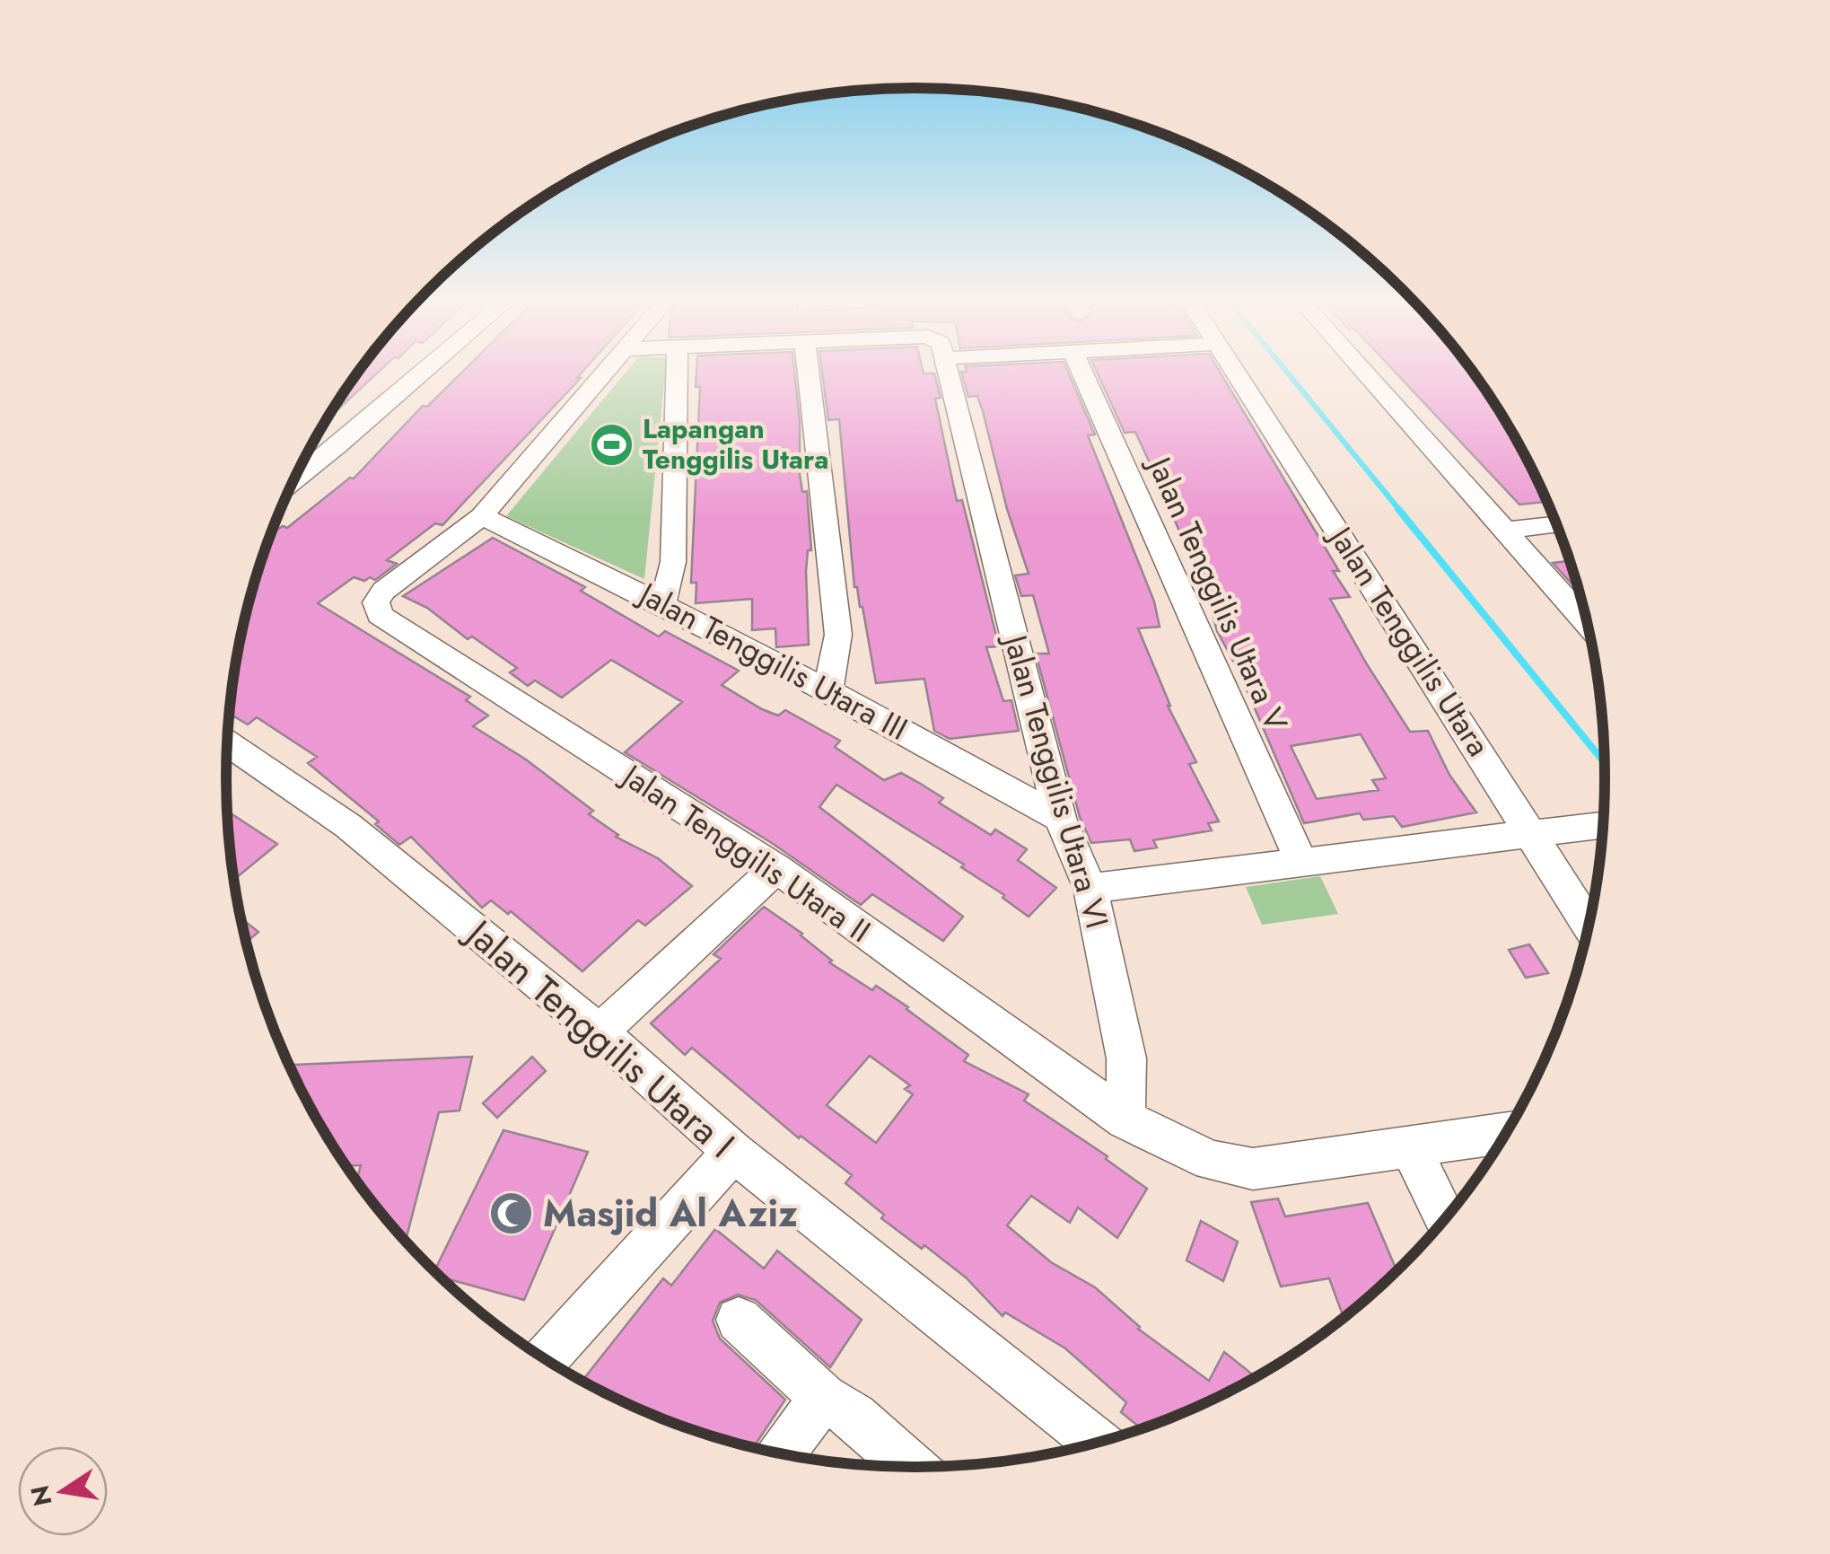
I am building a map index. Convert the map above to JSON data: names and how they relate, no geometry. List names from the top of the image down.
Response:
{
  "streets": {
    "street": [
      "Jalan Tenggilis Utara V",
      "Jalan Tenggilis Utara",
      "Jalan Tenggilis Utara III",
      "Jalan Tenggilis Utara VI",
      "Jalan Tenggilis Utara II",
      "Jalan Tenggilis Utara I"
    ]
  },
  "crossings": [
    ["Jalan Tenggilis Utara III", "Jalan Tenggilis Utara VI"],
    ["Jalan Tenggilis Utara III", "Jalan Tenggilis Utara II"],
    ["Jalan Tenggilis Utara VI", "Jalan Tenggilis Utara II"]
  ],
  "places": {
    "sports": ["Lapangan Tenggilis Utara"],
    "mosque": ["Masjid Al Aziz"]
  },
  "north": "left"
}
